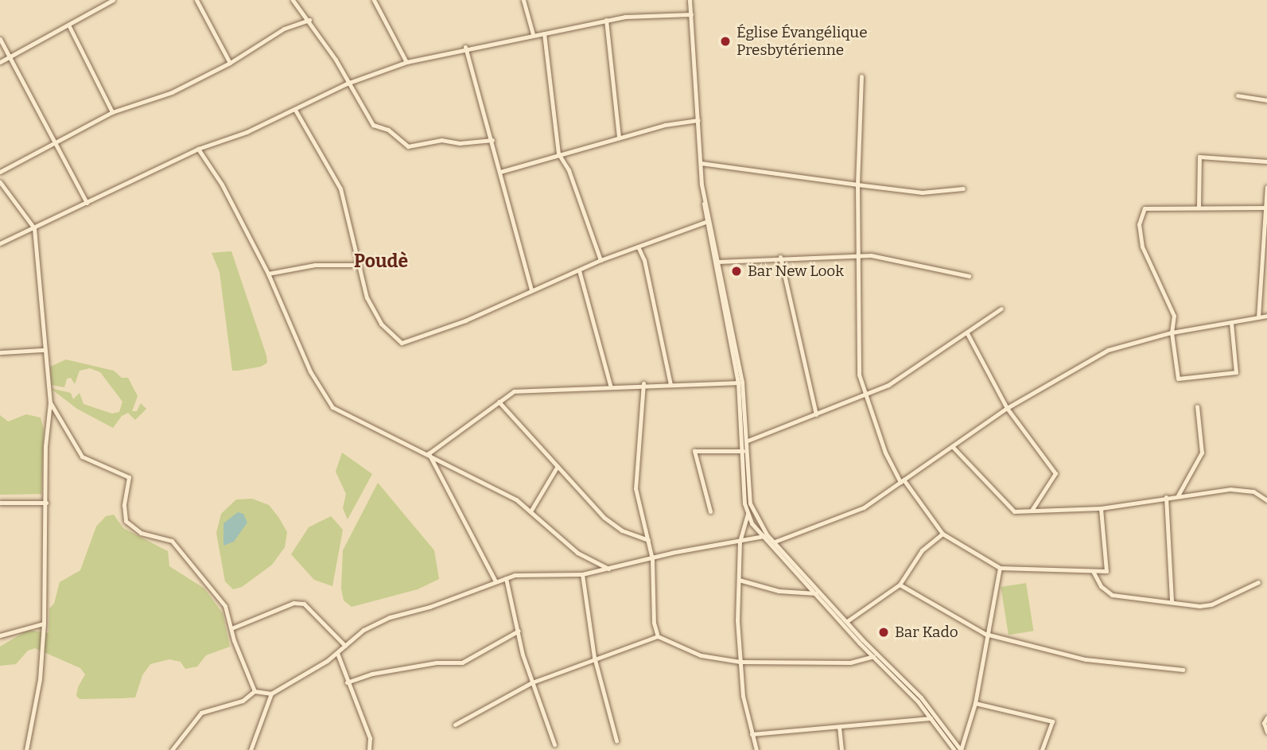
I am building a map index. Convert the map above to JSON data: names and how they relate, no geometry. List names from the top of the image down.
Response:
{
  "districts": ["Poudè"],
  "places": ["Église Évangélique Presbytérienne", "Bar New Look", "Bar Kado"]
}
